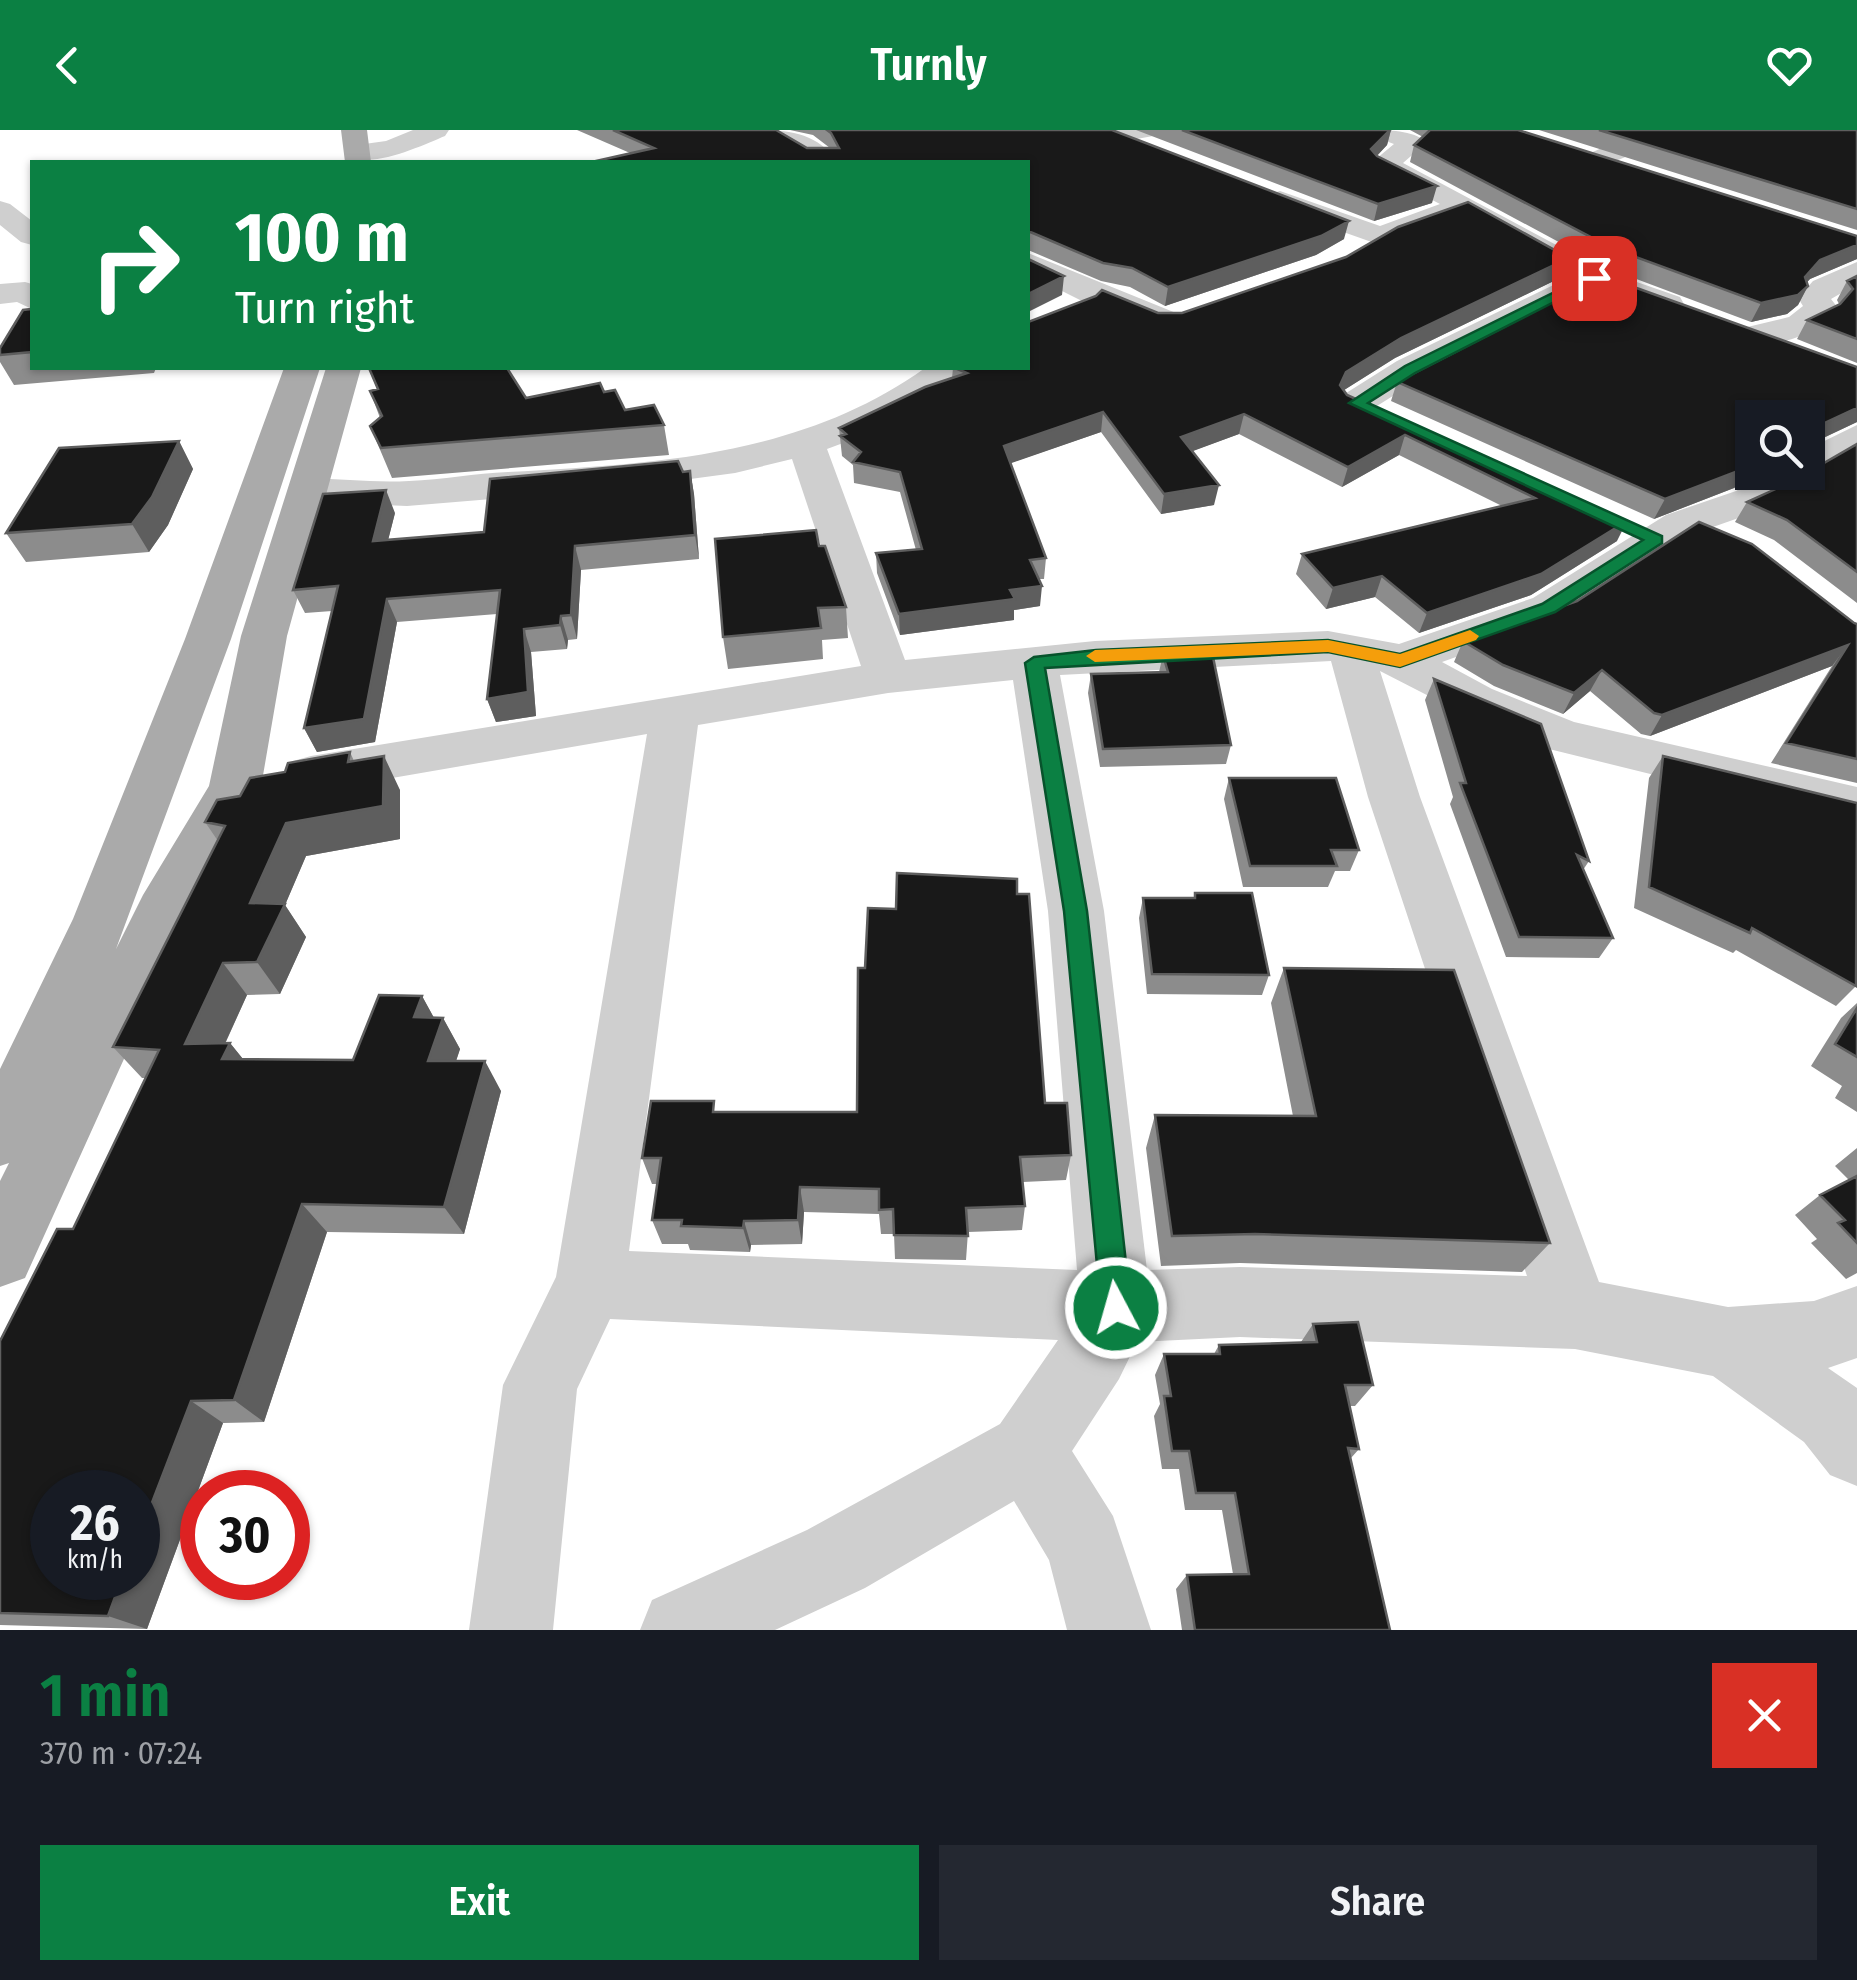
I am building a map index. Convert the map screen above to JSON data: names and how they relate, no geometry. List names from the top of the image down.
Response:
{
  "page": {
    "header": "Turnly",
    "turn": ["100 m", "Turn right"],
    "speed": "26 km/h",
    "limit": "30",
    "heading": ["1 min", "370 m · 07:24"],
    "buttons": ["Exit", "Share"]
  }
}
